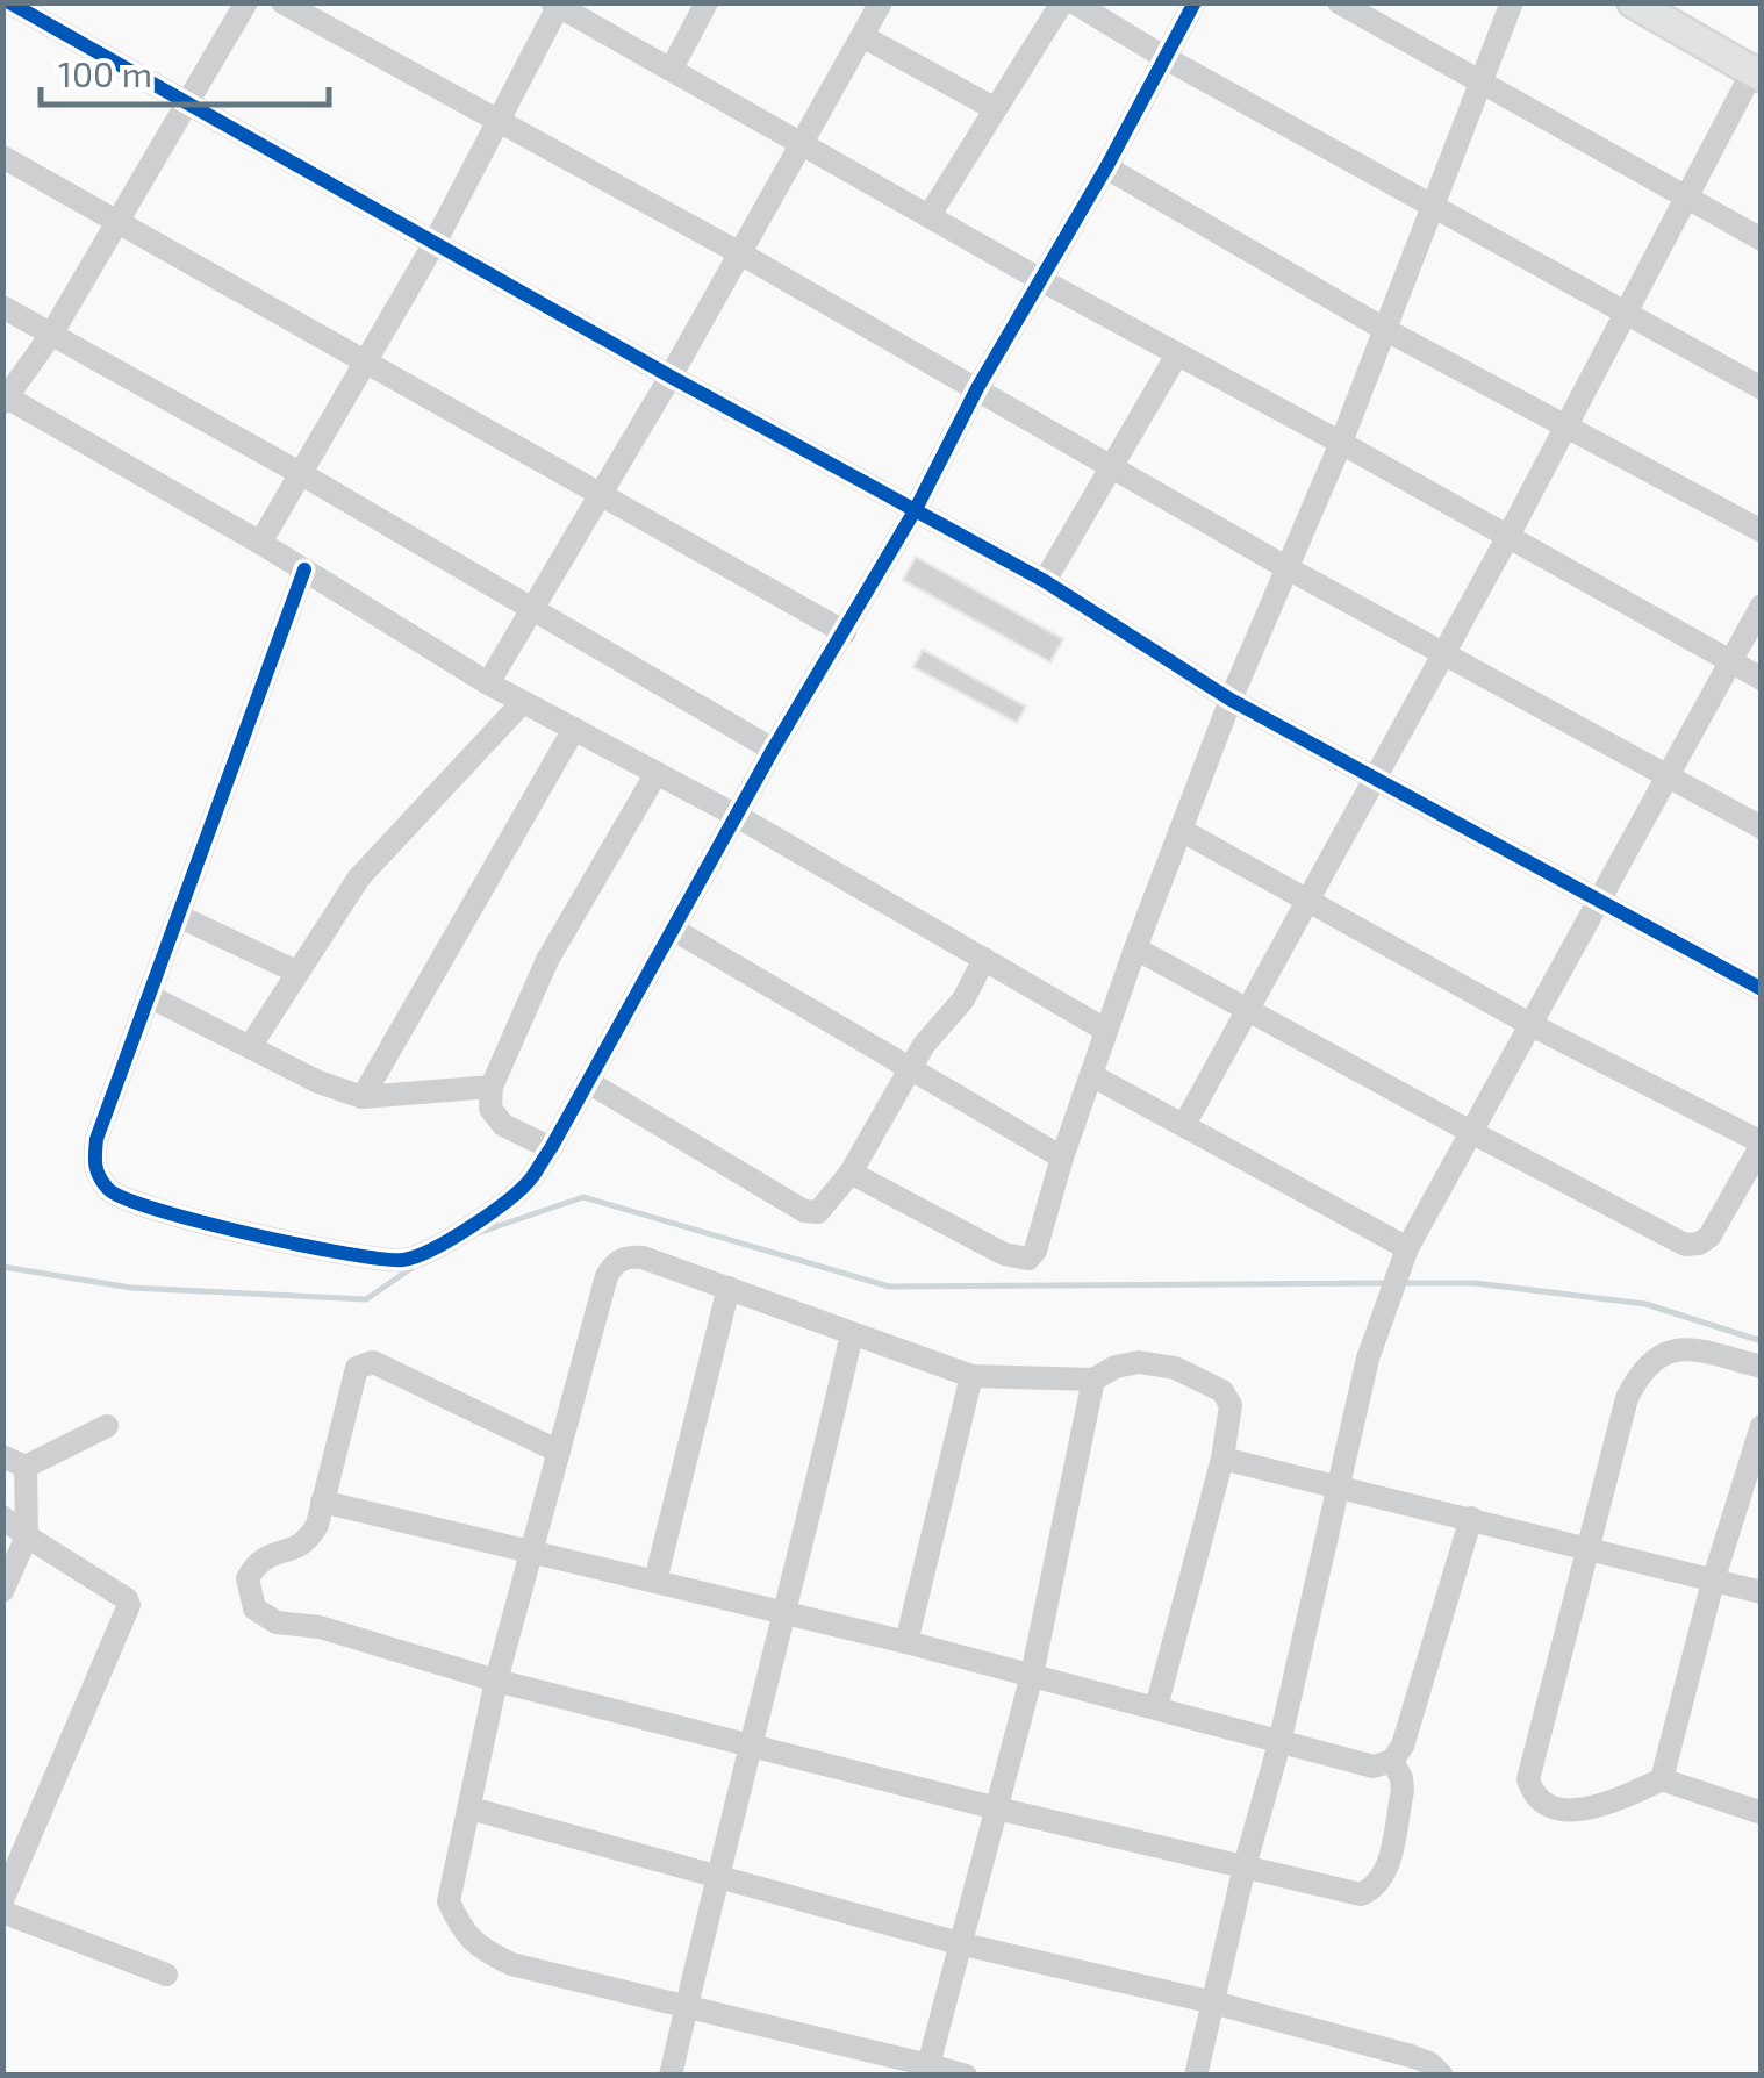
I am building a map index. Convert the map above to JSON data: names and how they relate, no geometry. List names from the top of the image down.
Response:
{
  "scale_bar": "100 m"
}
